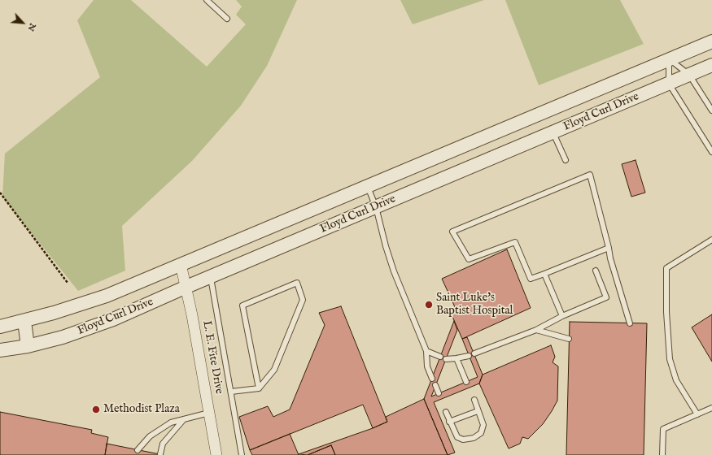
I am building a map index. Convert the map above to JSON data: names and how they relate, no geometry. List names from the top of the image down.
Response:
{
  "streets": {
    "street": ["Floyd Curl Drive", "L. E. Fite Drive"]
  },
  "crossings": [
    ["Floyd Curl Drive", "L. E. Fite Drive"]
  ],
  "places": ["Saint Luke's Baptist Hospital", "Methodist Plaza"],
  "north": "bottom right"
}
